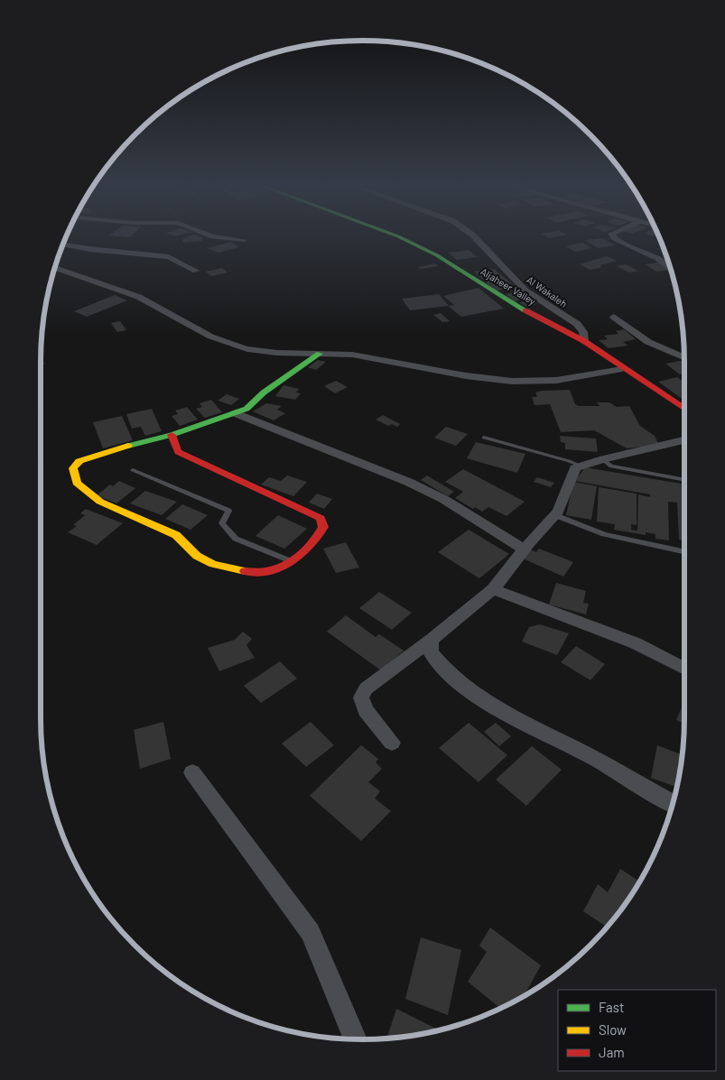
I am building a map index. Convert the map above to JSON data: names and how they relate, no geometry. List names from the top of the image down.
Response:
{
  "streets": {
    "street": ["Aljaheer Valley", "Al Wakaleh"]
  },
  "crossings": [
    ["Aljaheer Valley", "Al Wakaleh"]
  ],
  "legend": ["Fast", "Slow", "Jam"]
}
